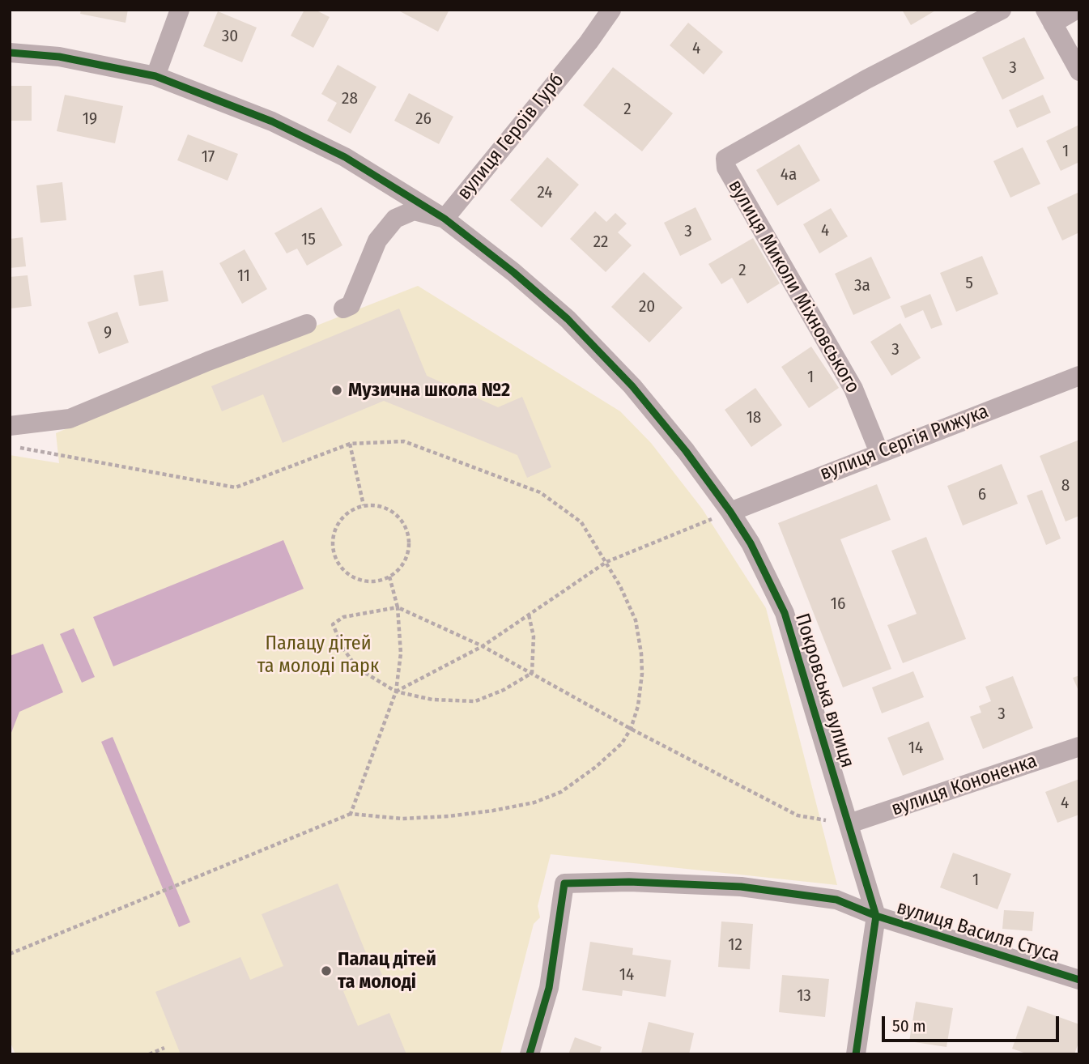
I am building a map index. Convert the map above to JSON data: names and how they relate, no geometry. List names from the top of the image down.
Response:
{
  "streets": {
    "street": [
      "вулиця Героїв Гурб",
      "вулиця Миколи Міхновського",
      "вулиця Сергія Рижука",
      "Покровська вулиця",
      "вулиця Кононенка",
      "вулиця Василя Стуса"
    ]
  },
  "crossings": [
    ["вулиця Героїв Гурб", "Покровська вулиця"],
    ["вулиця Миколи Міхновського", "вулиця Сергія Рижука"],
    ["вулиця Сергія Рижука", "Покровська вулиця"],
    ["Покровська вулиця", "вулиця Кононенка"],
    ["Покровська вулиця", "вулиця Василя Стуса"]
  ],
  "parks": ["Палацу дітей та молоді парк"],
  "places": ["Музична школа №2", "Палац дітей та молоді"],
  "house_numbers": [
    "30",
    "4",
    "3",
    "28",
    "2",
    "19",
    "26",
    "1",
    "17",
    "4а",
    "24",
    "4",
    "3",
    "15",
    "22",
    "2",
    "11",
    "5",
    "3а",
    "20",
    "9",
    "3",
    "1",
    "18",
    "8",
    "6",
    "16",
    "3",
    "14",
    "4",
    "1",
    "12",
    "14",
    "13"
  ],
  "scale_bar": "50 m"
}
